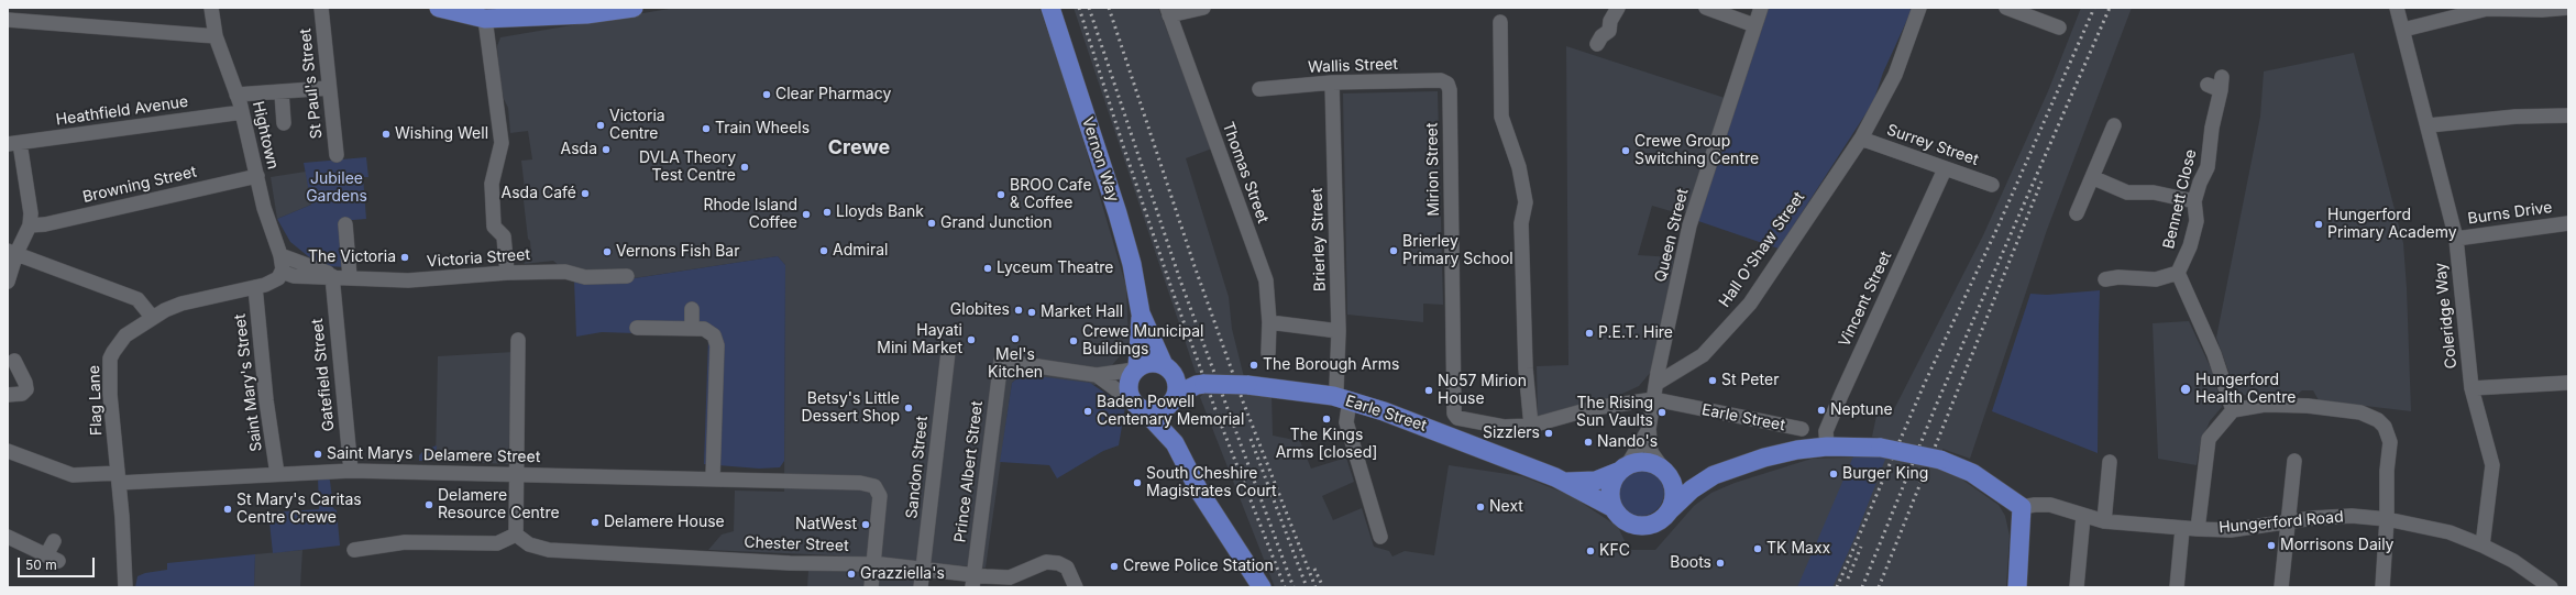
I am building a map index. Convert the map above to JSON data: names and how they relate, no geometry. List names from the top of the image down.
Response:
{
  "streets": {
    "main road": ["Vernon Way", "Earle Street"],
    "street": [
      "Wallis Street",
      "St Paul's Street",
      "Heathfield Avenue",
      "Hightown",
      "Surrey Street",
      "Mirion Street",
      "Thomas Street",
      "Browning Street",
      "Bennett Close",
      "Burns Drive",
      "Queen Street",
      "Brierley Street",
      "Hall O'Shaw Street",
      "Victoria Street",
      "Vincent Street",
      "Coleridge Way",
      "Gatefield Street",
      "Saint Mary's Street",
      "Flag Lane",
      "Delamere Street",
      "Sandon Street",
      "Prince Albert Street",
      "Hungerford Road",
      "Chester Street"
    ]
  },
  "crossings": [
    ["Wallis Street", "Mirion Street"],
    ["Wallis Street", "Brierley Street"],
    ["Heathfield Avenue", "Hightown"],
    ["Hightown", "Browning Street"],
    ["Hightown", "Victoria Street"],
    ["Hightown", "Flag Lane"],
    ["Surrey Street", "Hall O'Shaw Street"],
    ["Surrey Street", "Vincent Street"],
    ["Vernon Way", "Earle Street"],
    ["Mirion Street", "Earle Street"],
    ["Burns Drive", "Coleridge Way"],
    ["Queen Street", "Hall O'Shaw Street"],
    ["Queen Street", "Earle Street"],
    ["Brierley Street", "Earle Street"],
    ["Victoria Street", "Gatefield Street"],
    ["Victoria Street", "Flag Lane"],
    ["Vincent Street", "Earle Street"],
    ["Coleridge Way", "Hungerford Road"],
    ["Gatefield Street", "Delamere Street"],
    ["Saint Mary's Street", "Flag Lane"],
    ["Saint Mary's Street", "Delamere Street"],
    ["Flag Lane", "Delamere Street"],
    ["Earle Street", "Hungerford Road"],
    ["Delamere Street", "Chester Street"],
    ["Sandon Street", "Chester Street"],
    ["Prince Albert Street", "Chester Street"]
  ],
  "districts": ["Crewe"],
  "parks": ["Jubilee Gardens"],
  "places": [
    "Clear Pharmacy",
    "Victoria Centre",
    "Train Wheels",
    "Wishing Well",
    "Asda",
    "Crewe Group Switching Centre",
    "DVLA Theory Test Centre",
    "Asda Café",
    "BROO Cafe & Coffee",
    "Lloyds Bank",
    "Rhode Island Coffee",
    "Grand Junction",
    "Hungerford Primary Academy",
    "Admiral",
    "Brierley Primary School",
    "Vernons Fish Bar",
    "The Victoria",
    "Lyceum Theatre",
    "Globites",
    "Market Hall",
    "P.E.T. Hire",
    "Mel's Kitchen",
    "Hayati Mini Market",
    "Crewe Municipal Buildings",
    "The Borough Arms",
    "St Peter",
    "Hungerford Health Centre",
    "No57 Mirion House",
    "Betsy's Little Dessert Shop",
    "Neptune",
    "Baden Powell Centenary Memorial",
    "The Rising Sun Vaults",
    "The Kings Arms [closed]",
    "Sizzlers",
    "Nando's",
    "Saint Marys",
    "Burger King",
    "South Cheshire Magistrates Court",
    "Delamere Resource Centre",
    "Next",
    "St Mary's Caritas Centre Crewe",
    "Delamere House",
    "NatWest",
    "Morrisons Daily",
    "TK Maxx",
    "KFC",
    "Boots",
    "Crewe Police Station",
    "Grazziella's"
  ],
  "scale_bar": "50 m"
}
